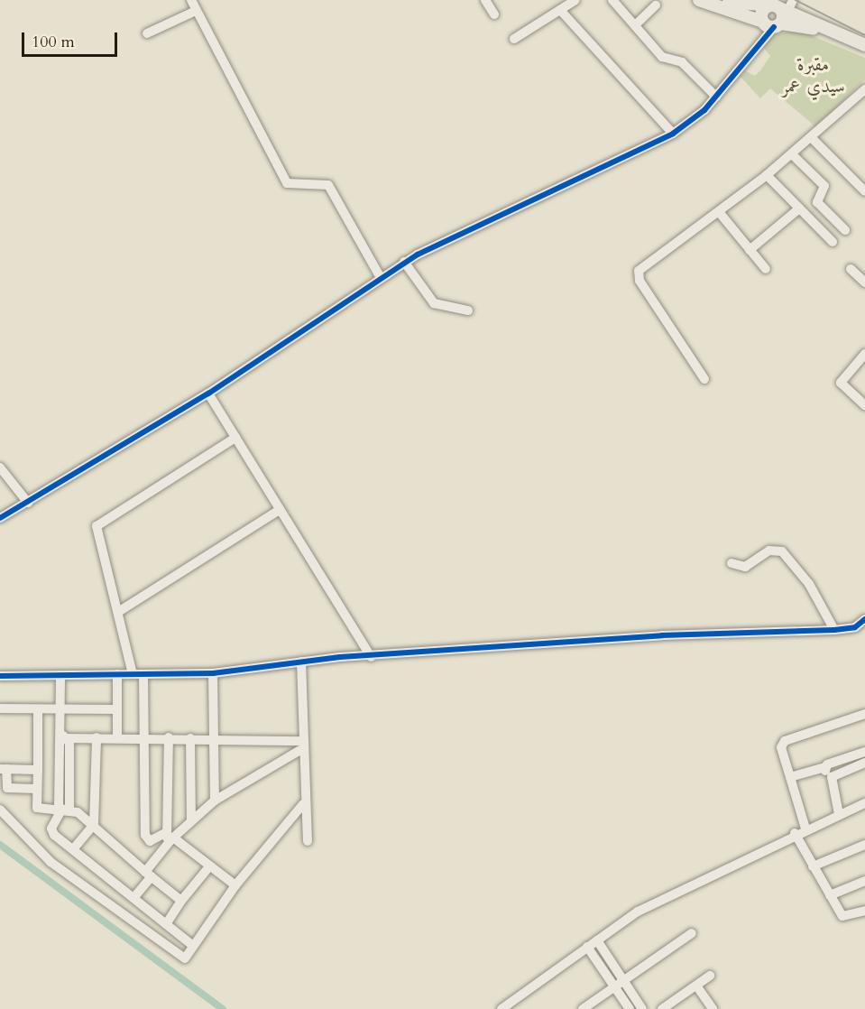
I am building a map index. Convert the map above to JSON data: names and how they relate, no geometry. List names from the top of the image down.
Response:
{
  "parks": ["مقبرة سيدي عمر"],
  "scale_bar": "100 m"
}
